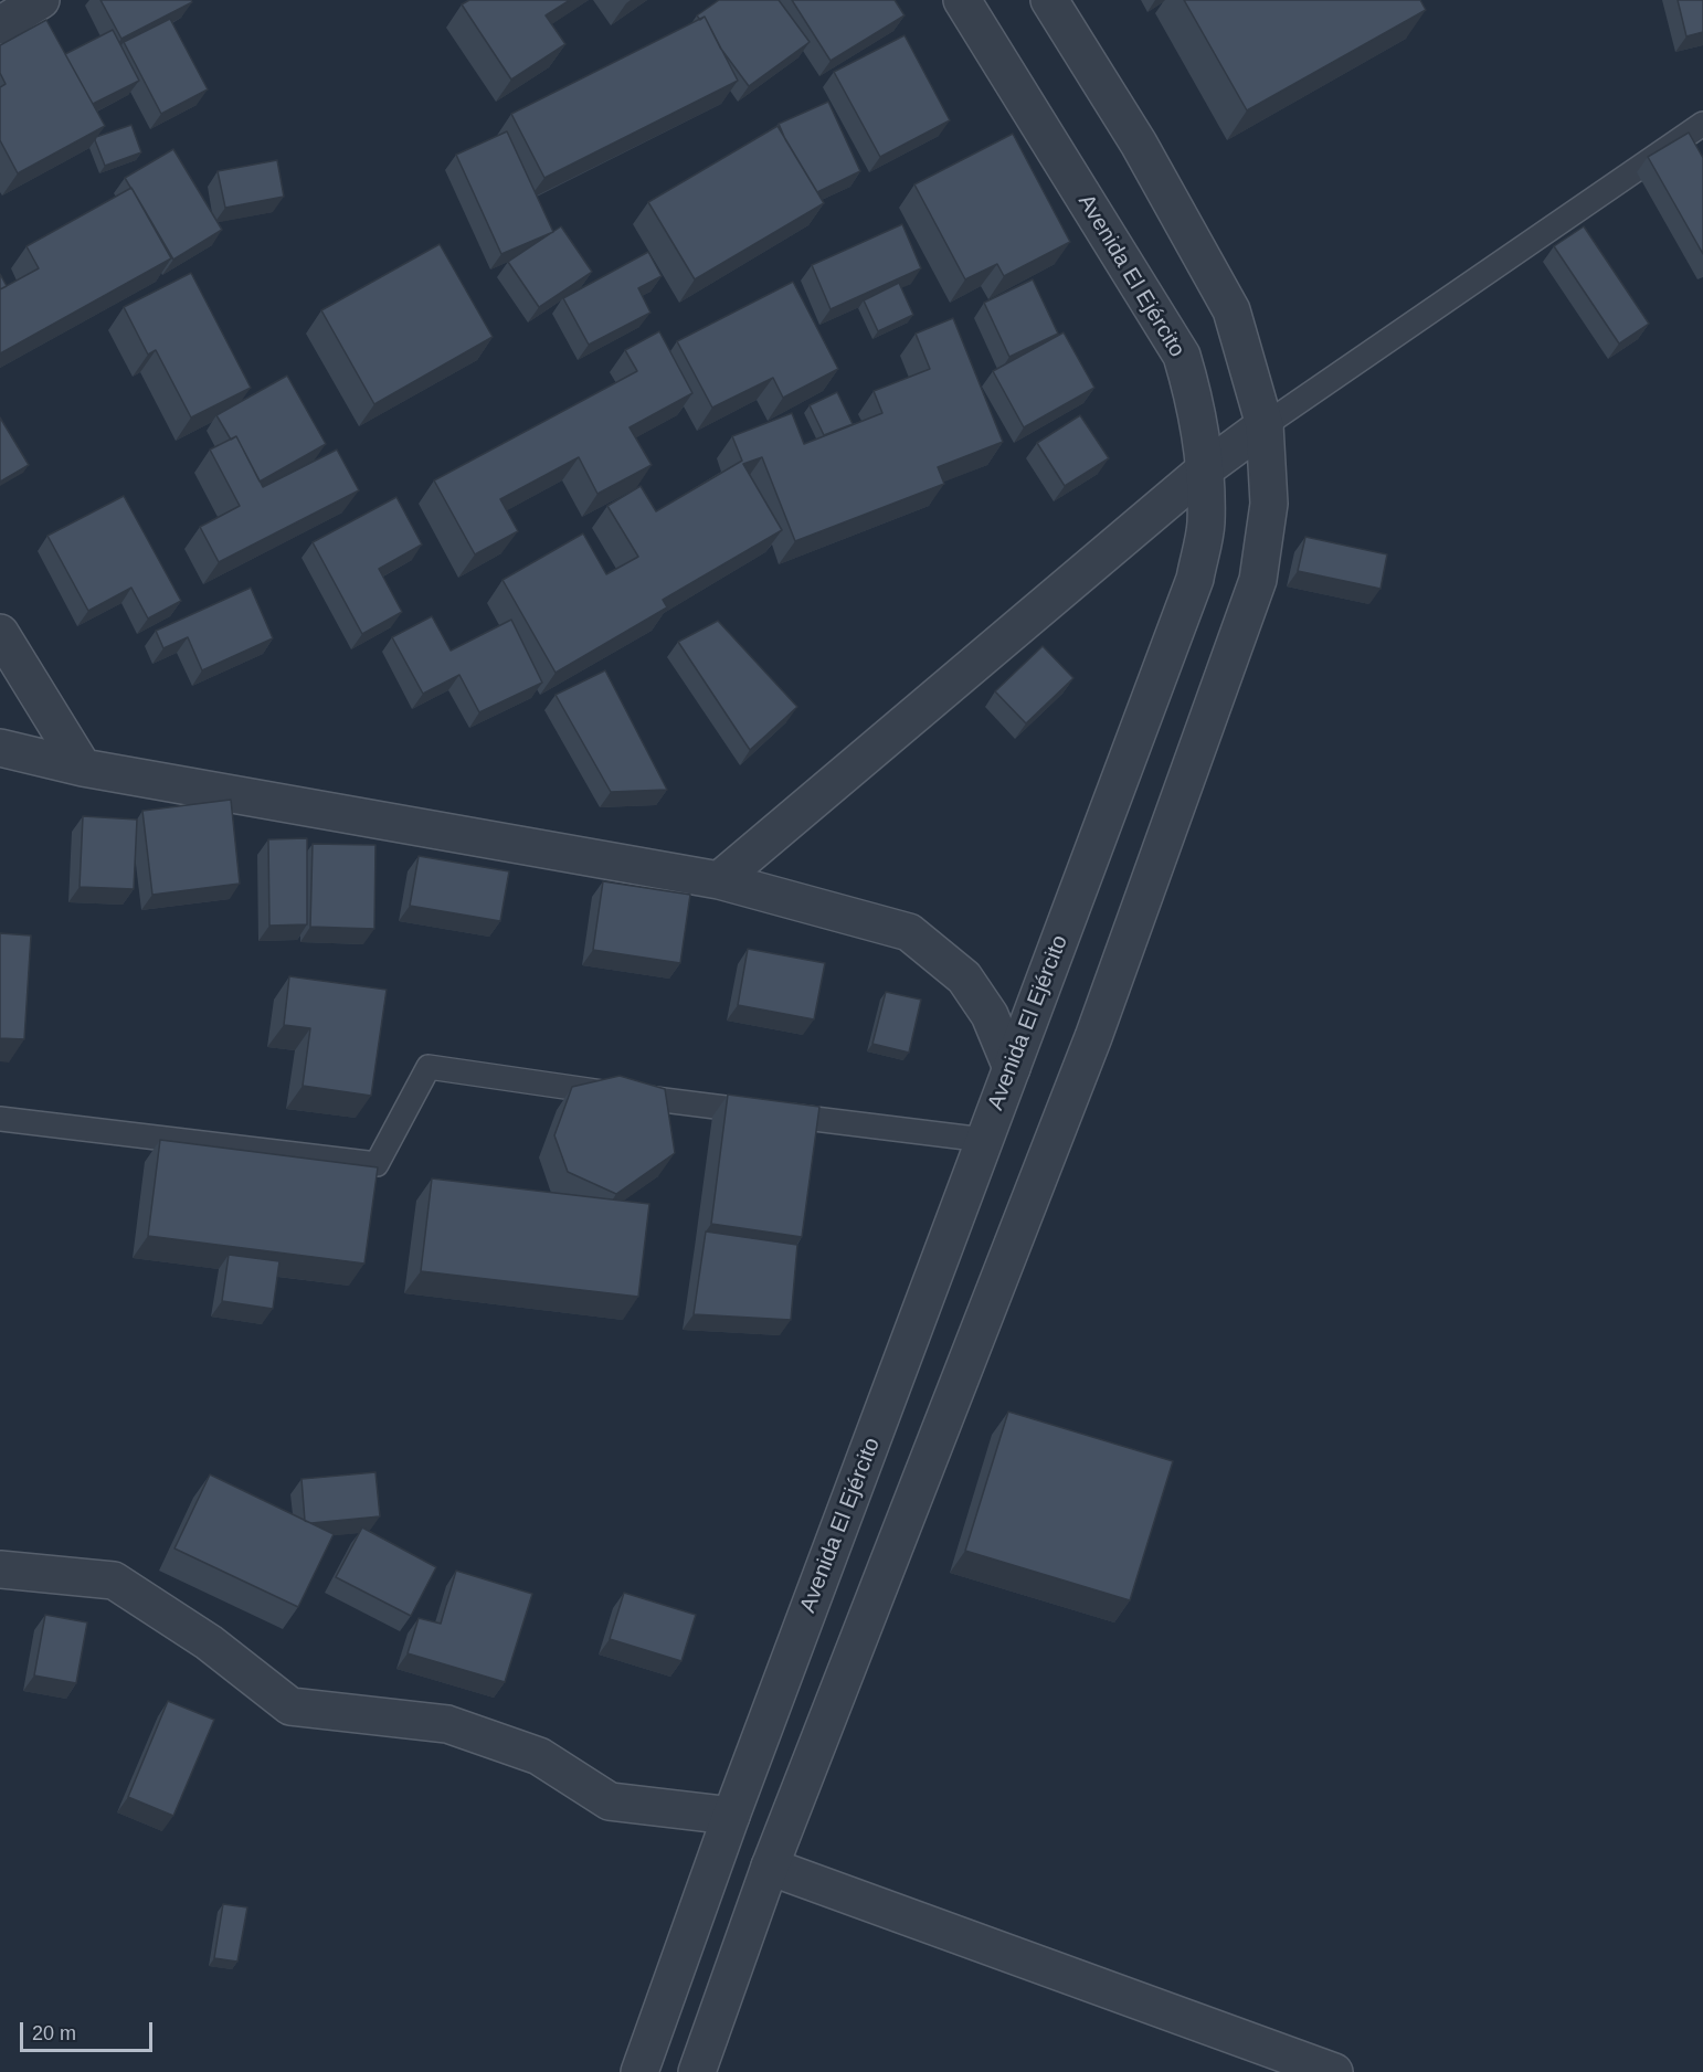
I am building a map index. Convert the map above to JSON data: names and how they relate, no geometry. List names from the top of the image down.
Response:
{
  "streets": {
    "street": ["Avenida El Ejército"]
  },
  "scale_bar": "20 m"
}
